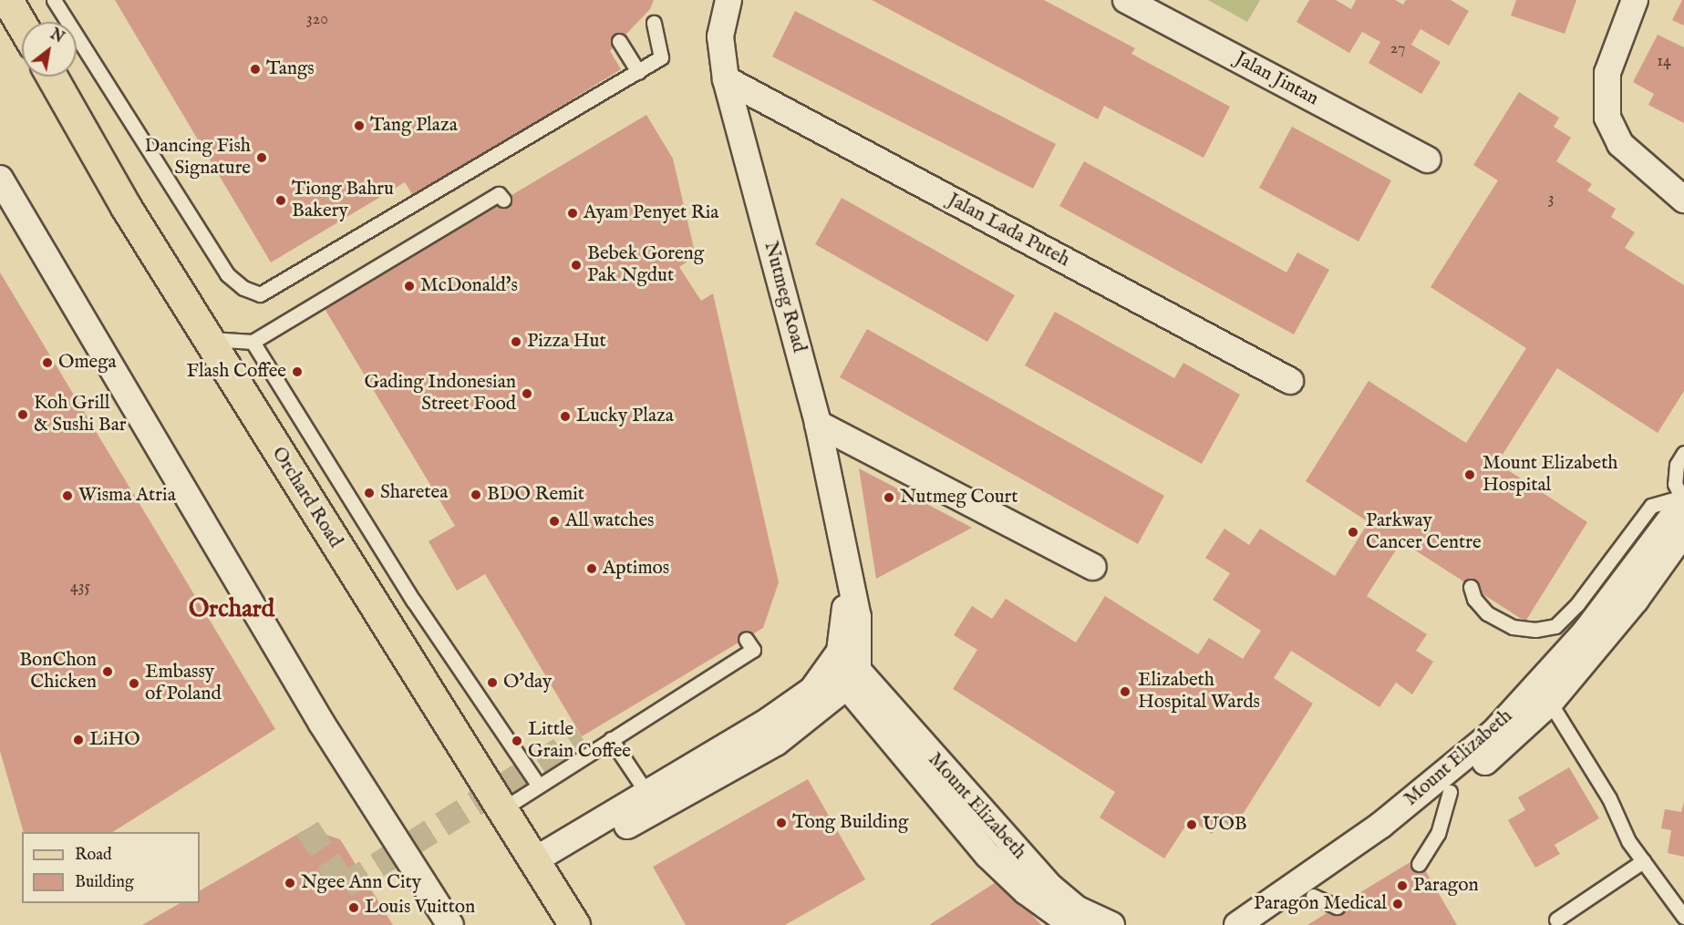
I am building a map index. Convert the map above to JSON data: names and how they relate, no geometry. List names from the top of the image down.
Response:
{
  "streets": {
    "main road": ["Orchard Road"],
    "street": [
      "Jalan Jintan",
      "Jalan Lada Puteh",
      "Nutmeg Road",
      "Mount Elizabeth"
    ]
  },
  "crossings": [
    ["Jalan Lada Puteh", "Nutmeg Road"],
    ["Nutmeg Road", "Mount Elizabeth"]
  ],
  "districts": ["Orchard"],
  "places": [
    "Tangs",
    "Tang Plaza",
    "Dancing Fish Signature",
    "Tiong Bahru Bakery",
    "Ayam Penyet Ria",
    "Bebek Goreng Pak Ngdut",
    "McDonald's",
    "Pizza Hut",
    "Omega",
    "Flash Coffee",
    "Gading Indonesian Street Food",
    "Koh Grill & Sushi Bar",
    "Lucky Plaza",
    "Mount Elizabeth Hospital",
    "Sharetea",
    "BDO Remit",
    "Wisma Atria",
    "Nutmeg Court",
    "All watches",
    "Parkway Cancer Centre",
    "Aptimos",
    "BonChon Chicken",
    "O'day",
    "Embassy of Poland",
    "Elizabeth Hospital Wards",
    "LiHO",
    "Little Grain Coffee",
    "Tong Building",
    "UOB",
    "Ngee Ann City",
    "Paragon",
    "Paragon Medical",
    "Louis Vuitton"
  ],
  "house_numbers": [
    "320",
    "27",
    "14",
    "3",
    "435"
  ],
  "legend": ["Road", "Building"],
  "north": "top right"
}
